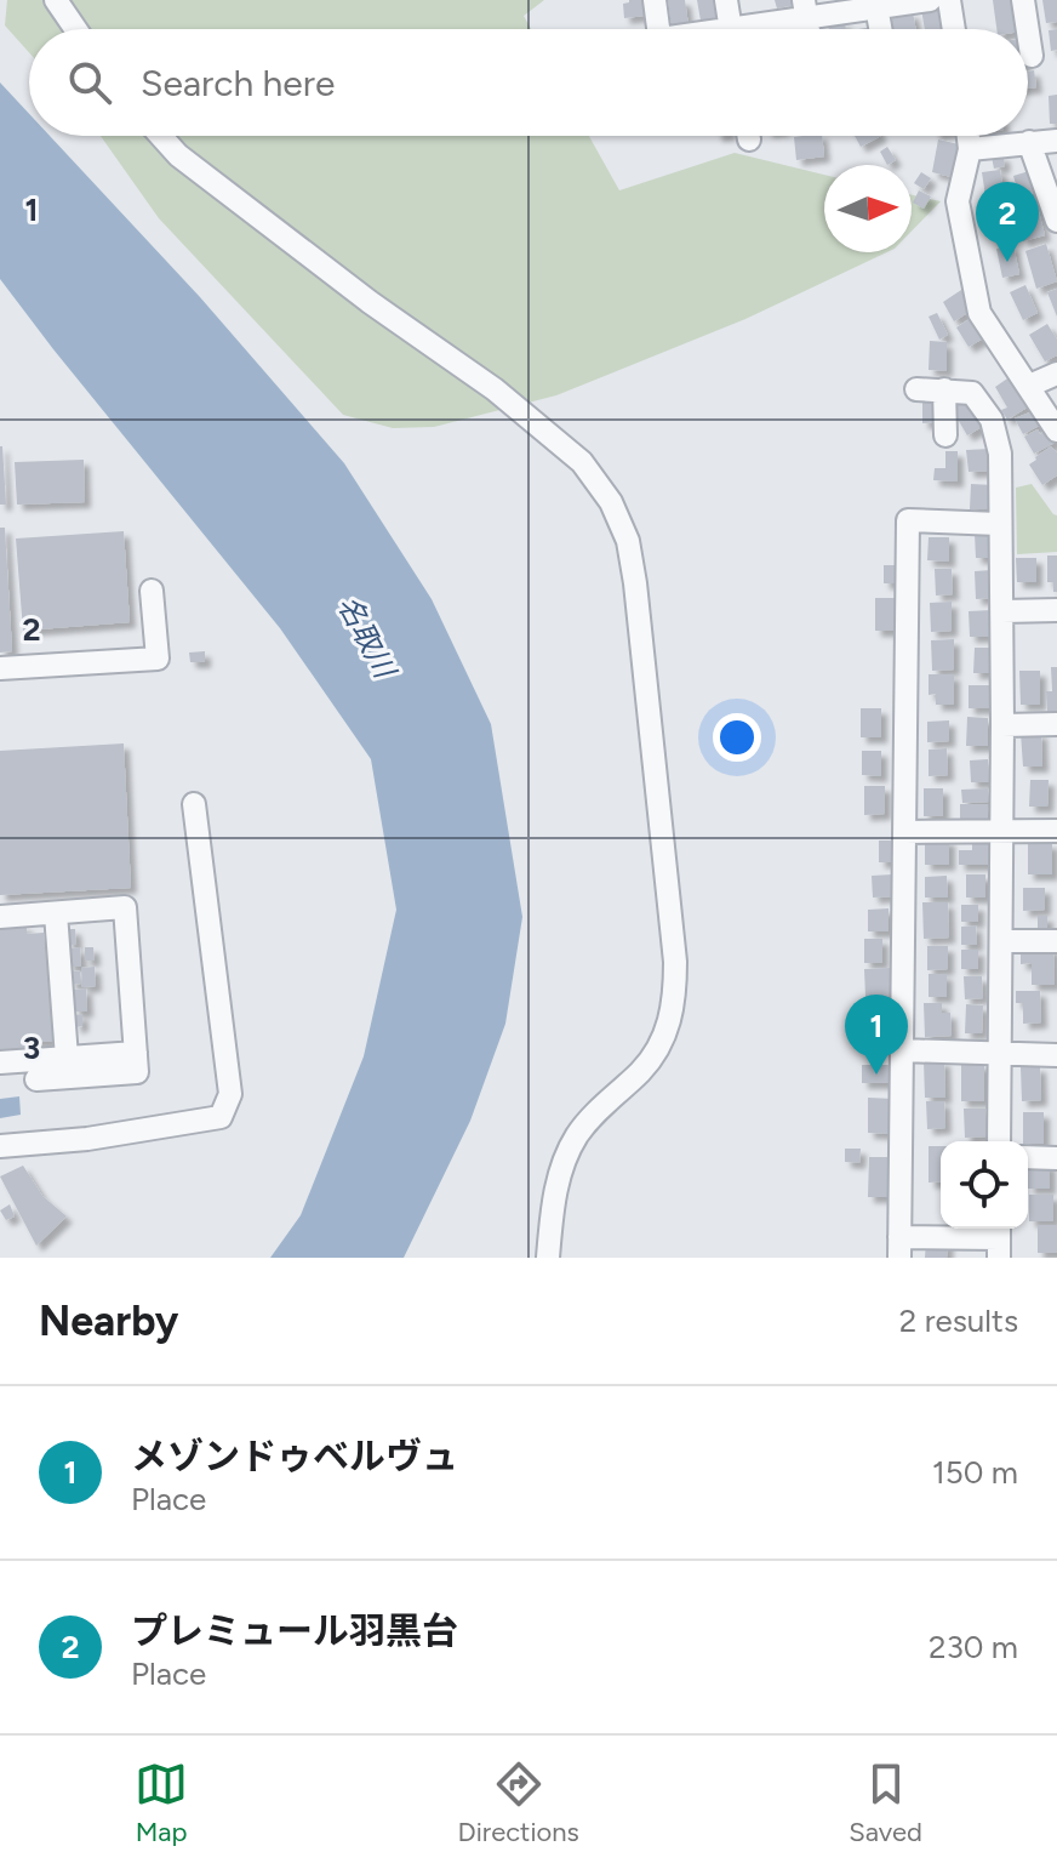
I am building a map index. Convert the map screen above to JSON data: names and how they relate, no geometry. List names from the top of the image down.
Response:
{
  "water": ["名取川"],
  "north": "right",
  "page": {
    "search": "Search here",
    "pins": ["2", "1"],
    "heading": ["Nearby", "2 results"],
    "list": [
      {
        "mark": "1",
        "name": "メゾンドゥベルヴュ",
        "note": "Place",
        "value": "150 m"
      },
      {
        "mark": "2",
        "name": "プレミュール羽黒台",
        "note": "Place",
        "value": "230 m"
      }
    ],
    "nav": ["Map", "Directions", "Saved"]
  },
  "grid": {
    "rows": ["1", "2", "3"]
  }
}
